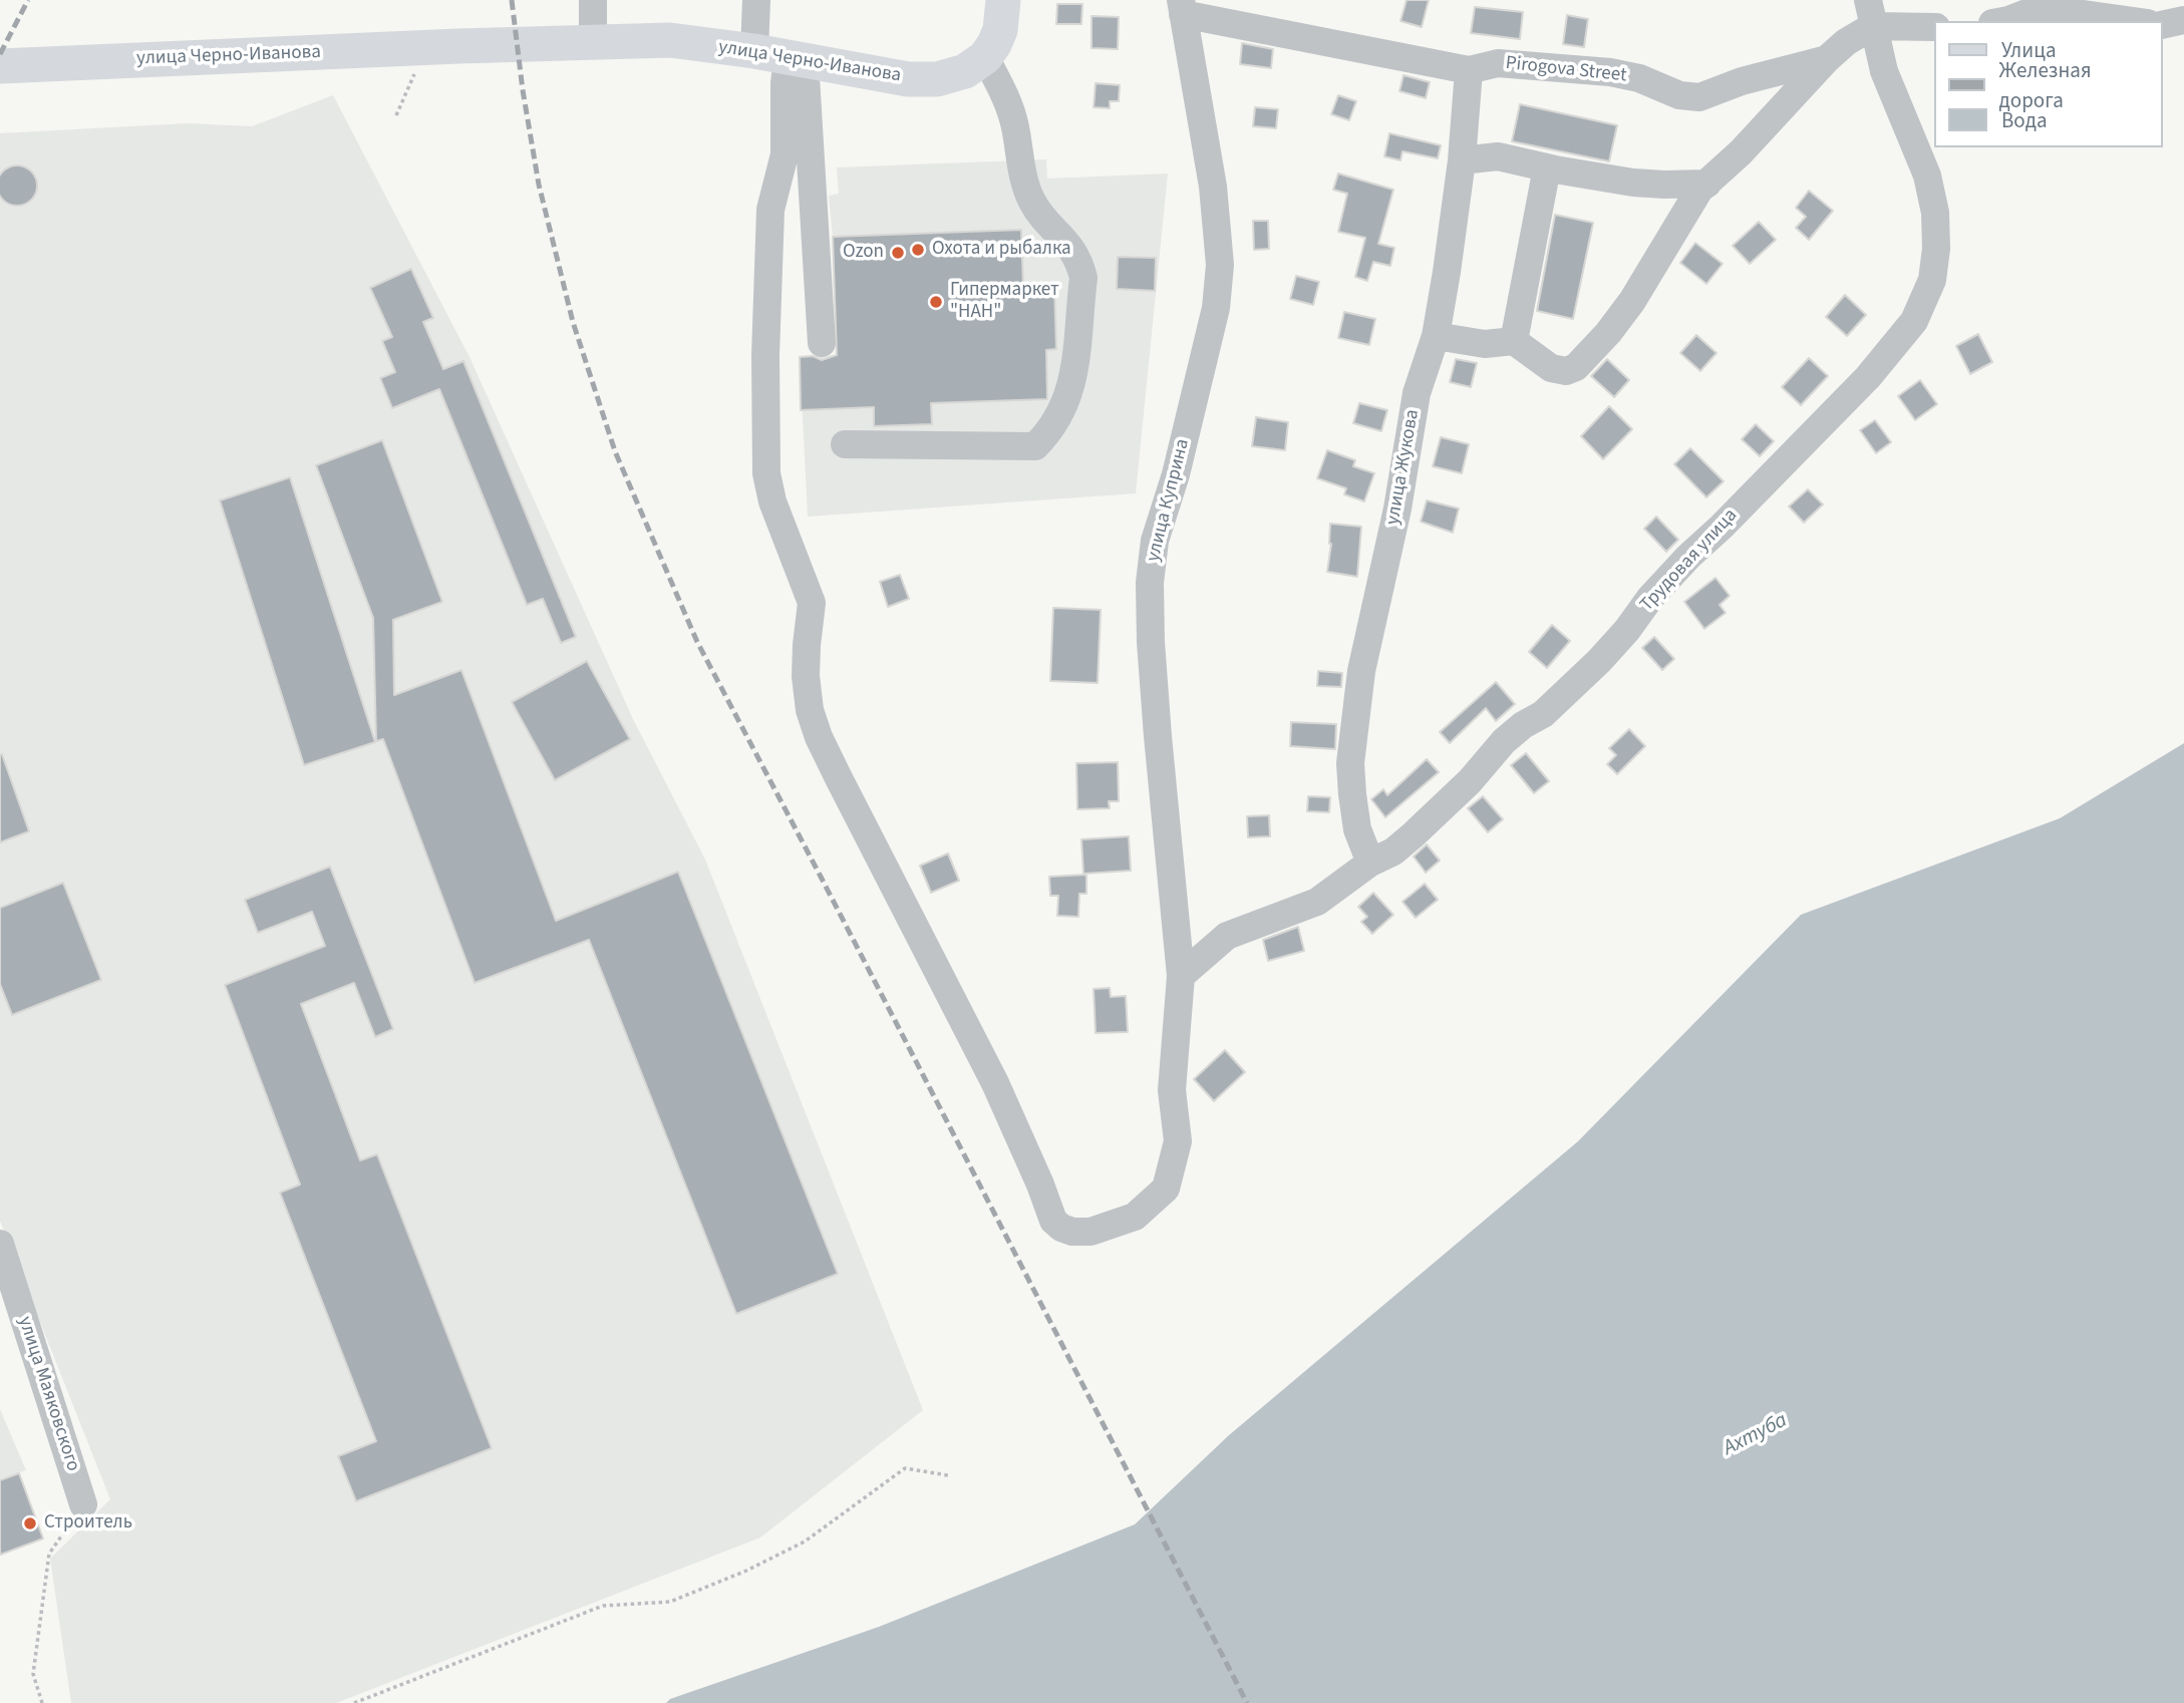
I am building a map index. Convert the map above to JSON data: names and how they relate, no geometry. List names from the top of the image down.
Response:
{
  "streets": {
    "main road": ["улица Черно-Иванова"],
    "street": [
      "Pirogova Street",
      "улица Жукова",
      "улица Куприна",
      "Трудовая улица",
      "улица Маяковского"
    ]
  },
  "crossings": [
    ["улица Черно-Иванова", "улица Куприна"],
    ["Pirogova Street", "улица Жукова"],
    ["Pirogova Street", "улица Куприна"],
    ["Pirogova Street", "Трудовая улица"],
    ["улица Жукова", "Трудовая улица"],
    ["улица Куприна", "Трудовая улица"]
  ],
  "water": ["Ахтуба"],
  "places": [
    "Охота и рыбалка",
    "Ozon",
    "Гипермаркет \"НАН\"",
    "Строитель"
  ],
  "legend": ["Улица", "Железная дорога", "Вода"]
}
